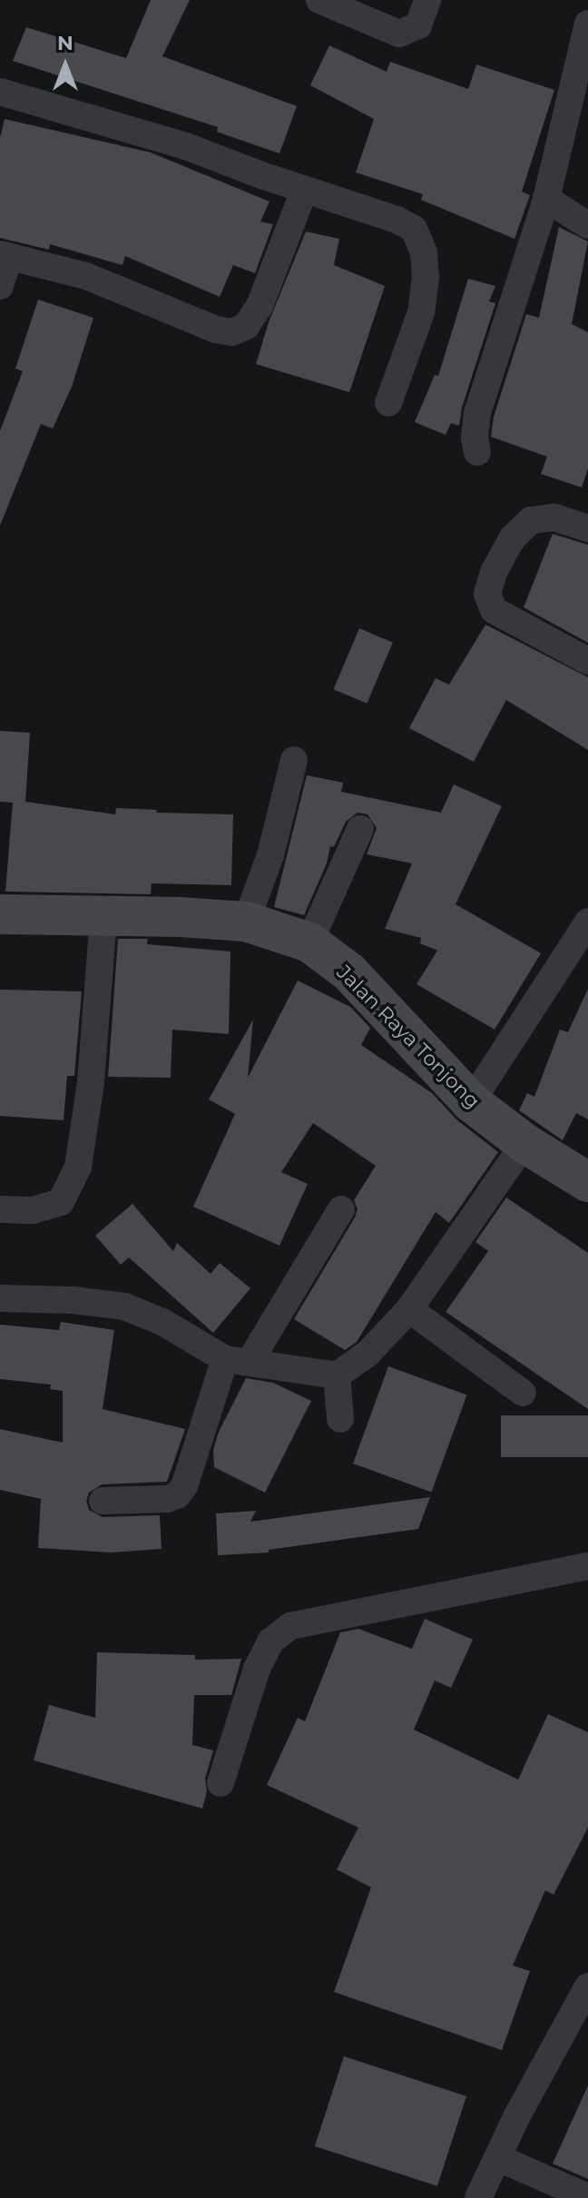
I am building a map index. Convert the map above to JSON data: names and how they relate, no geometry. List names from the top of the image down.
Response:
{
  "streets": {
    "main road": ["Jalan Raya Tonjong"]
  },
  "north": "top"
}
